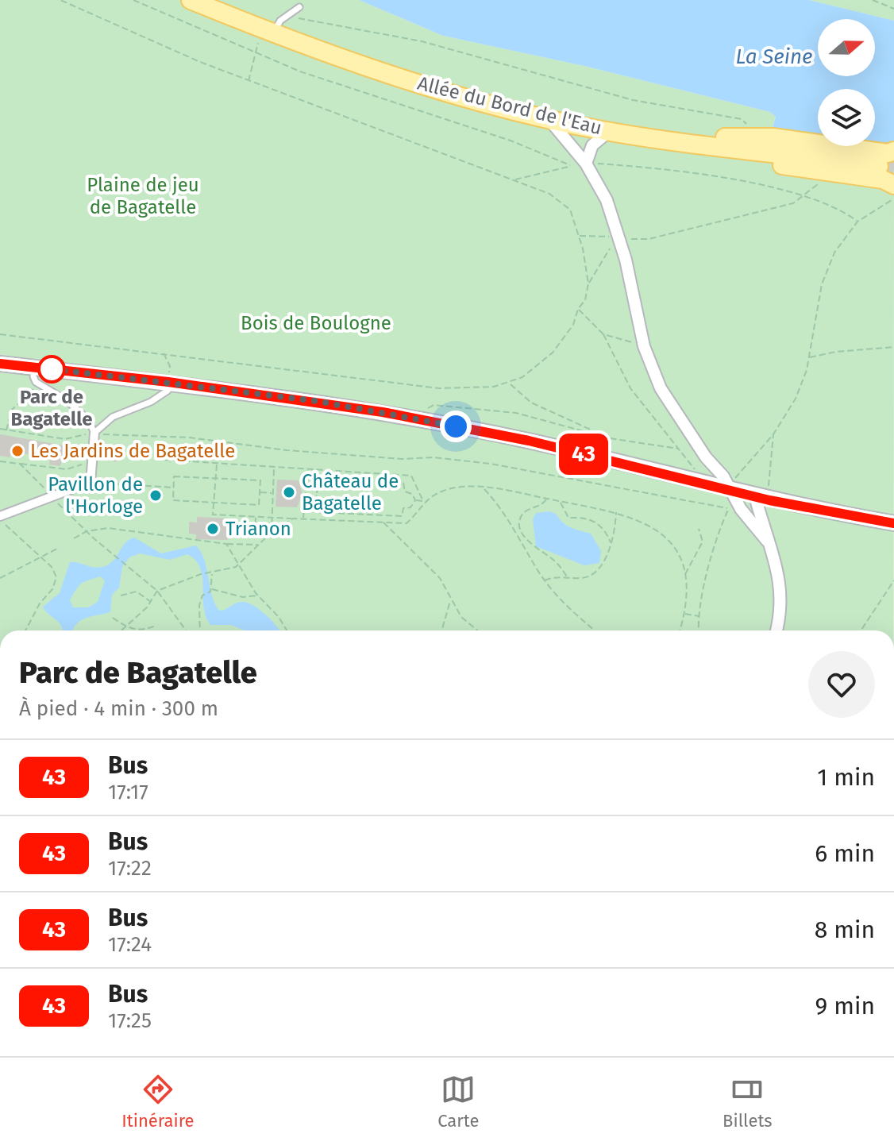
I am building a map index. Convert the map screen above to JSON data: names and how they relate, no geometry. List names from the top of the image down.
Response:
{
  "streets": {
    "main road": ["Allée du Bord de l'Eau"]
  },
  "water": ["La Seine"],
  "parks": ["Plaine de jeu de Bagatelle", "Bois de Boulogne"],
  "places": [
    "Parc de Bagatelle",
    "Les Jardins de Bagatelle",
    "Château de Bagatelle",
    "Pavillon de l'Horloge",
    "Trianon"
  ],
  "lines": ["bus line 43"],
  "north": "right",
  "page": {
    "on_map": "43",
    "heading": ["Parc de Bagatelle", "À pied · 4 min · 300 m"],
    "list": [
      {
        "mark": "43",
        "name": "Bus",
        "note": "17:17",
        "value": "1 min"
      },
      {
        "mark": "43",
        "name": "Bus",
        "note": "17:22",
        "value": "6 min"
      },
      {
        "mark": "43",
        "name": "Bus",
        "note": "17:24",
        "value": "8 min"
      },
      {
        "mark": "43",
        "name": "Bus",
        "note": "17:25",
        "value": "9 min"
      }
    ],
    "tabs": ["Itinéraire", "Carte", "Billets"]
  }
}
